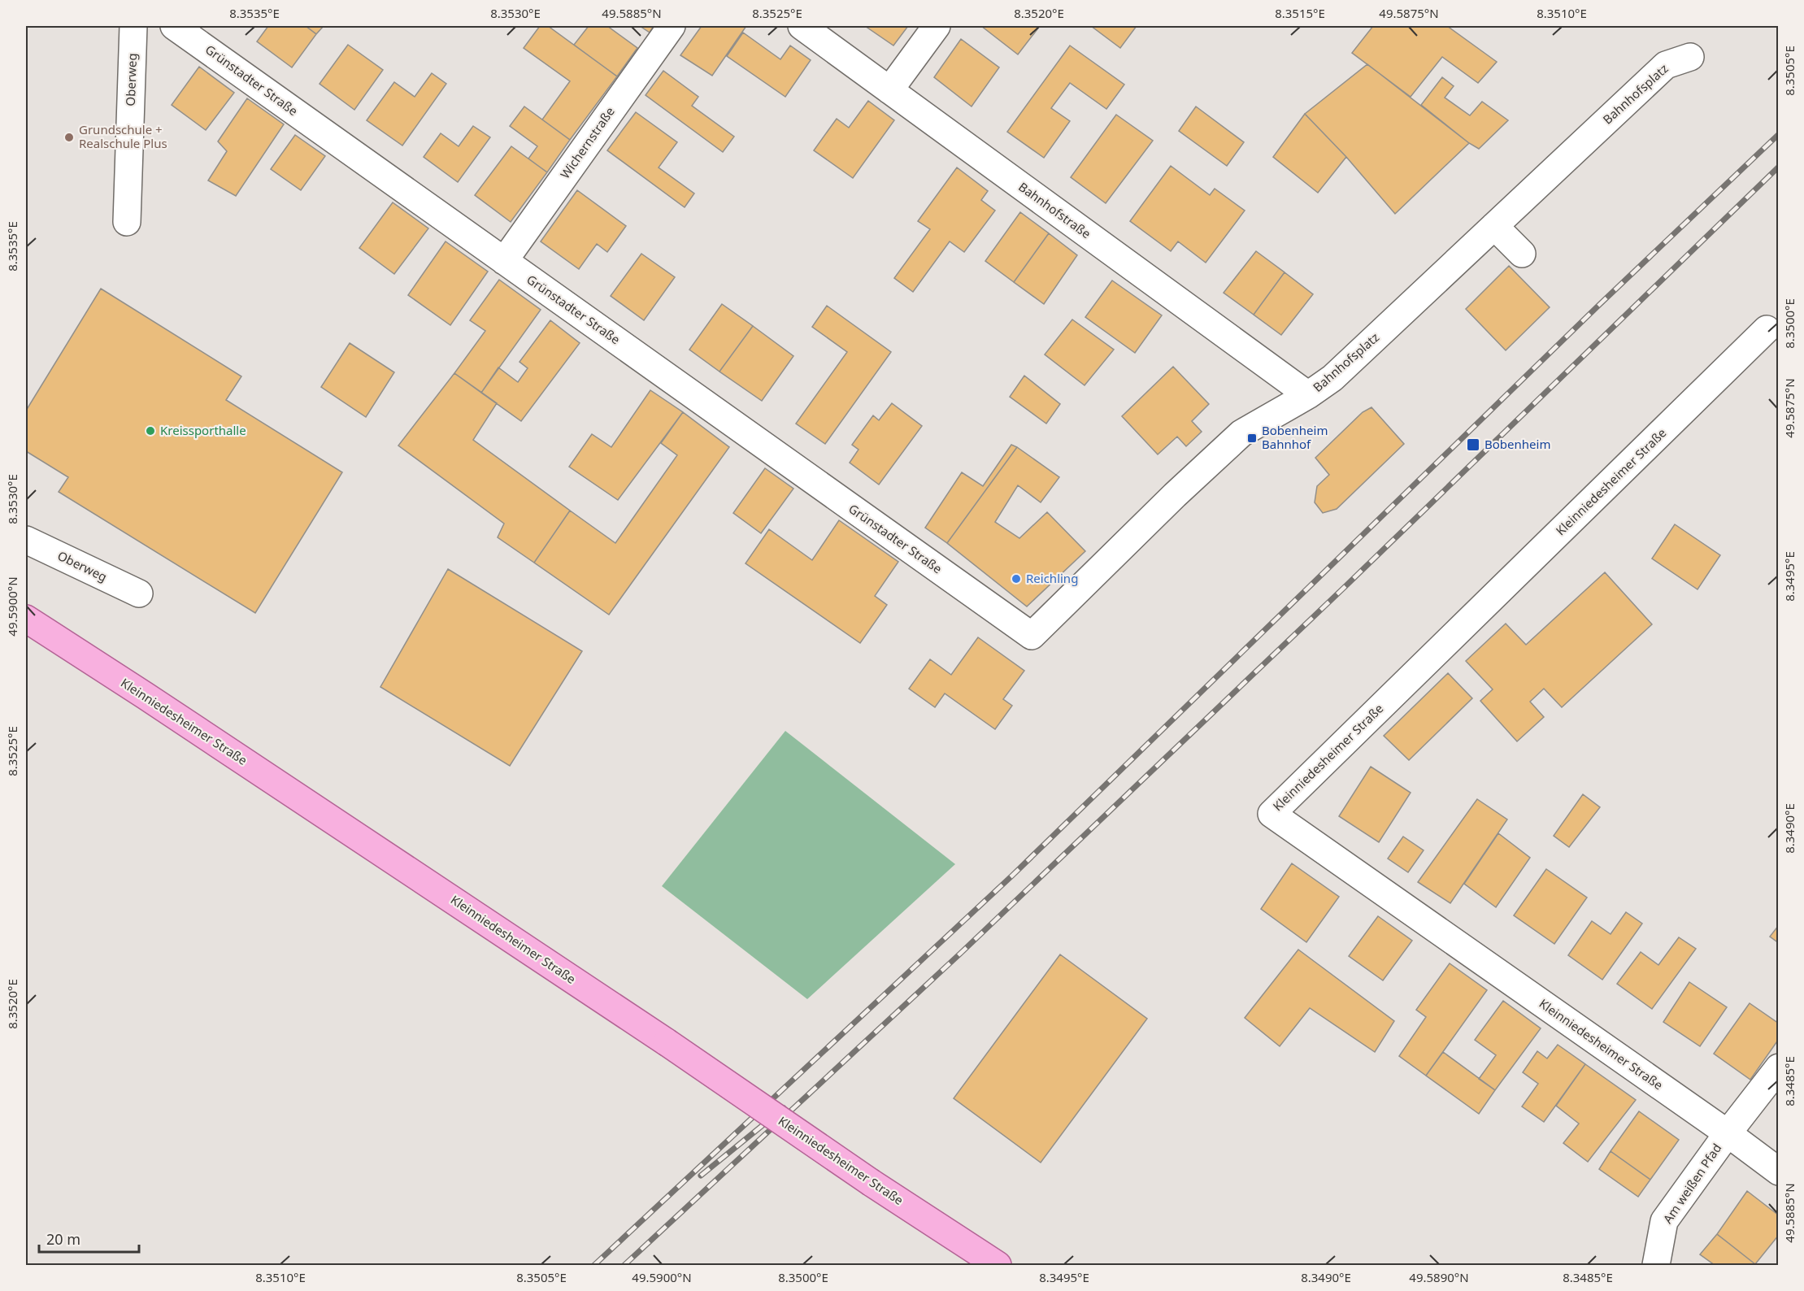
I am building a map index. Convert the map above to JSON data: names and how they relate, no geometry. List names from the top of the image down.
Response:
{
  "streets": {
    "main road": ["Kleinniedesheimer Straße"],
    "street": [
      "Oberweg",
      "Grünstadter Straße",
      "Bahnhofsplatz",
      "Wichernstraße",
      "Bahnhofstraße",
      "Am weißen Pfad"
    ]
  },
  "crossings": [
    ["Grünstadter Straße", "Bahnhofsplatz"],
    ["Grünstadter Straße", "Wichernstraße"],
    ["Bahnhofsplatz", "Bahnhofstraße"],
    ["Kleinniedesheimer Straße", "Am weißen Pfad"]
  ],
  "places": {
    "other": ["Grundschule + Realschule Plus", "Kreissporthalle", "Reichling"],
    "transit": ["Bobenheim Bahnhof", "Bobenheim"]
  },
  "scale_bar": "20 m",
  "coordinates": [
    "8.3535°E",
    "8.3530°E",
    "49.5885°N",
    "8.3525°E",
    "8.3520°E",
    "8.3515°E",
    "49.5875°N",
    "8.3510°E",
    "8.3505°E",
    "8.3500°E",
    "8.3495°E",
    "49.5900°N",
    "8.3490°E",
    "8.3485°E",
    "49.5890°N"
  ]
}
